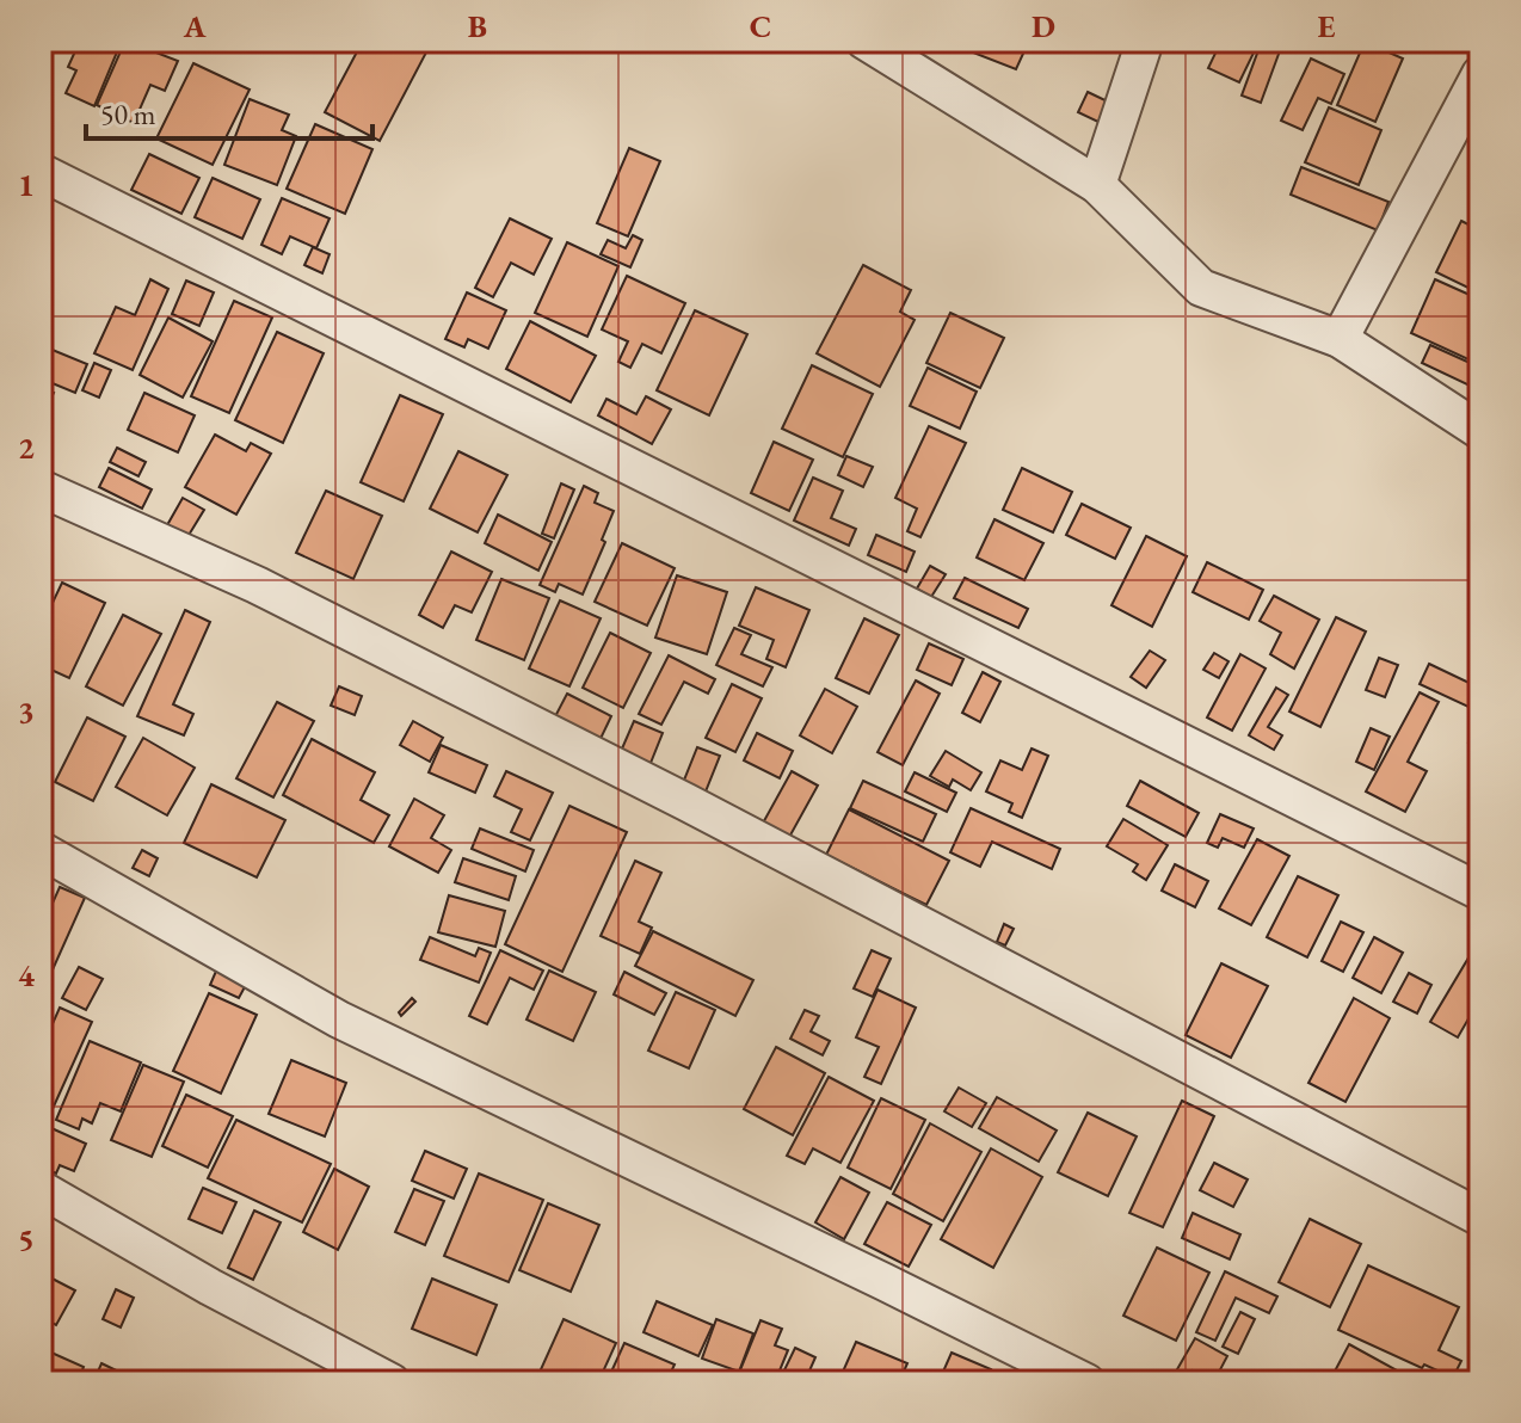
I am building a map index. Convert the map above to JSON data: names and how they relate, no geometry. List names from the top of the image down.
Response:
{
  "scale_bar": "50 m",
  "grid": {
    "columns": [
      "A",
      "B",
      "C",
      "D",
      "E"
    ],
    "rows": [
      "1",
      "2",
      "3",
      "4",
      "5"
    ]
  }
}
